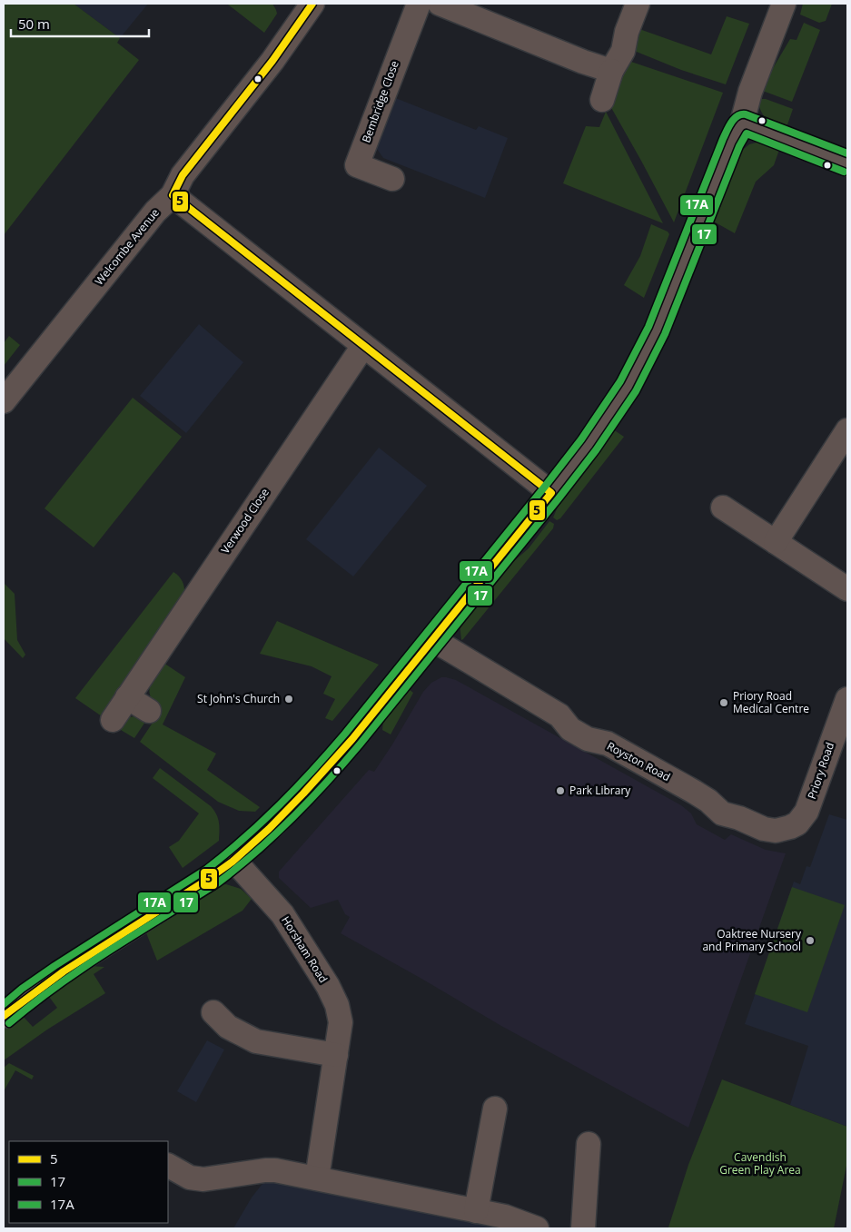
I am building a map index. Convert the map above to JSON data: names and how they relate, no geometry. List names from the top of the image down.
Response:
{
  "streets": {
    "street": [
      "Bembridge Close",
      "Welcombe Avenue",
      "Verwood Close",
      "Royston Road",
      "Priory Road",
      "Horsham Road"
    ]
  },
  "crossings": [
    ["Royston Road", "Priory Road"]
  ],
  "parks": ["Cavendish Green Play Area"],
  "places": [
    "St John's Church",
    "Priory Road Medical Centre",
    "Park Library",
    "Oaktree Nursery and Primary School"
  ],
  "lines": ["transit line 5", "transit line 17A", "transit line 17"],
  "legend": ["5", "17", "17A"],
  "scale_bar": "50 m"
}
